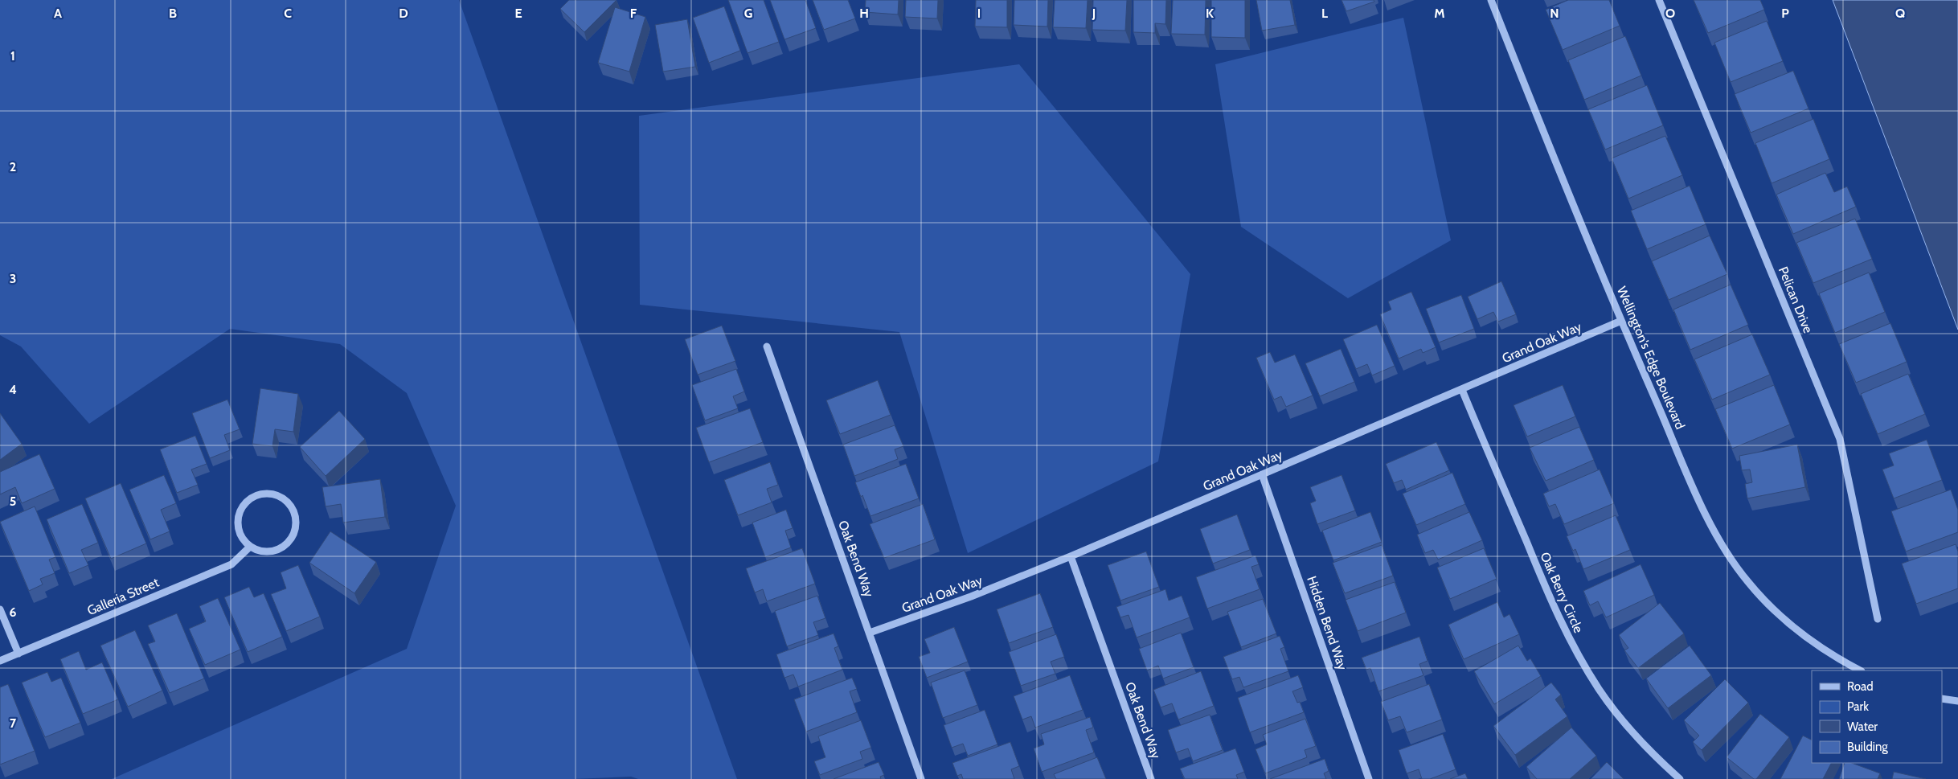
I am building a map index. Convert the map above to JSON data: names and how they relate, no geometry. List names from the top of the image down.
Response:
{
  "streets": {
    "street": [
      "Pelican Drive",
      "Grand Oak Way",
      "Wellington's Edge Boulevard",
      "Oak Bend Way",
      "Oak Berry Circle",
      "Galleria Street",
      "Hidden Bend Way"
    ]
  },
  "crossings": [
    ["Grand Oak Way", "Wellington's Edge Boulevard"],
    ["Grand Oak Way", "Oak Bend Way"],
    ["Grand Oak Way", "Oak Berry Circle"],
    ["Grand Oak Way", "Hidden Bend Way"]
  ],
  "legend": [
    "Road",
    "Park",
    "Water",
    "Building"
  ],
  "grid": {
    "columns": [
      "A",
      "B",
      "C",
      "D",
      "E",
      "F",
      "G",
      "H",
      "I",
      "J",
      "K",
      "L",
      "M",
      "N",
      "O",
      "P",
      "Q"
    ],
    "rows": [
      "1",
      "2",
      "3",
      "4",
      "5",
      "6",
      "7"
    ]
  }
}
